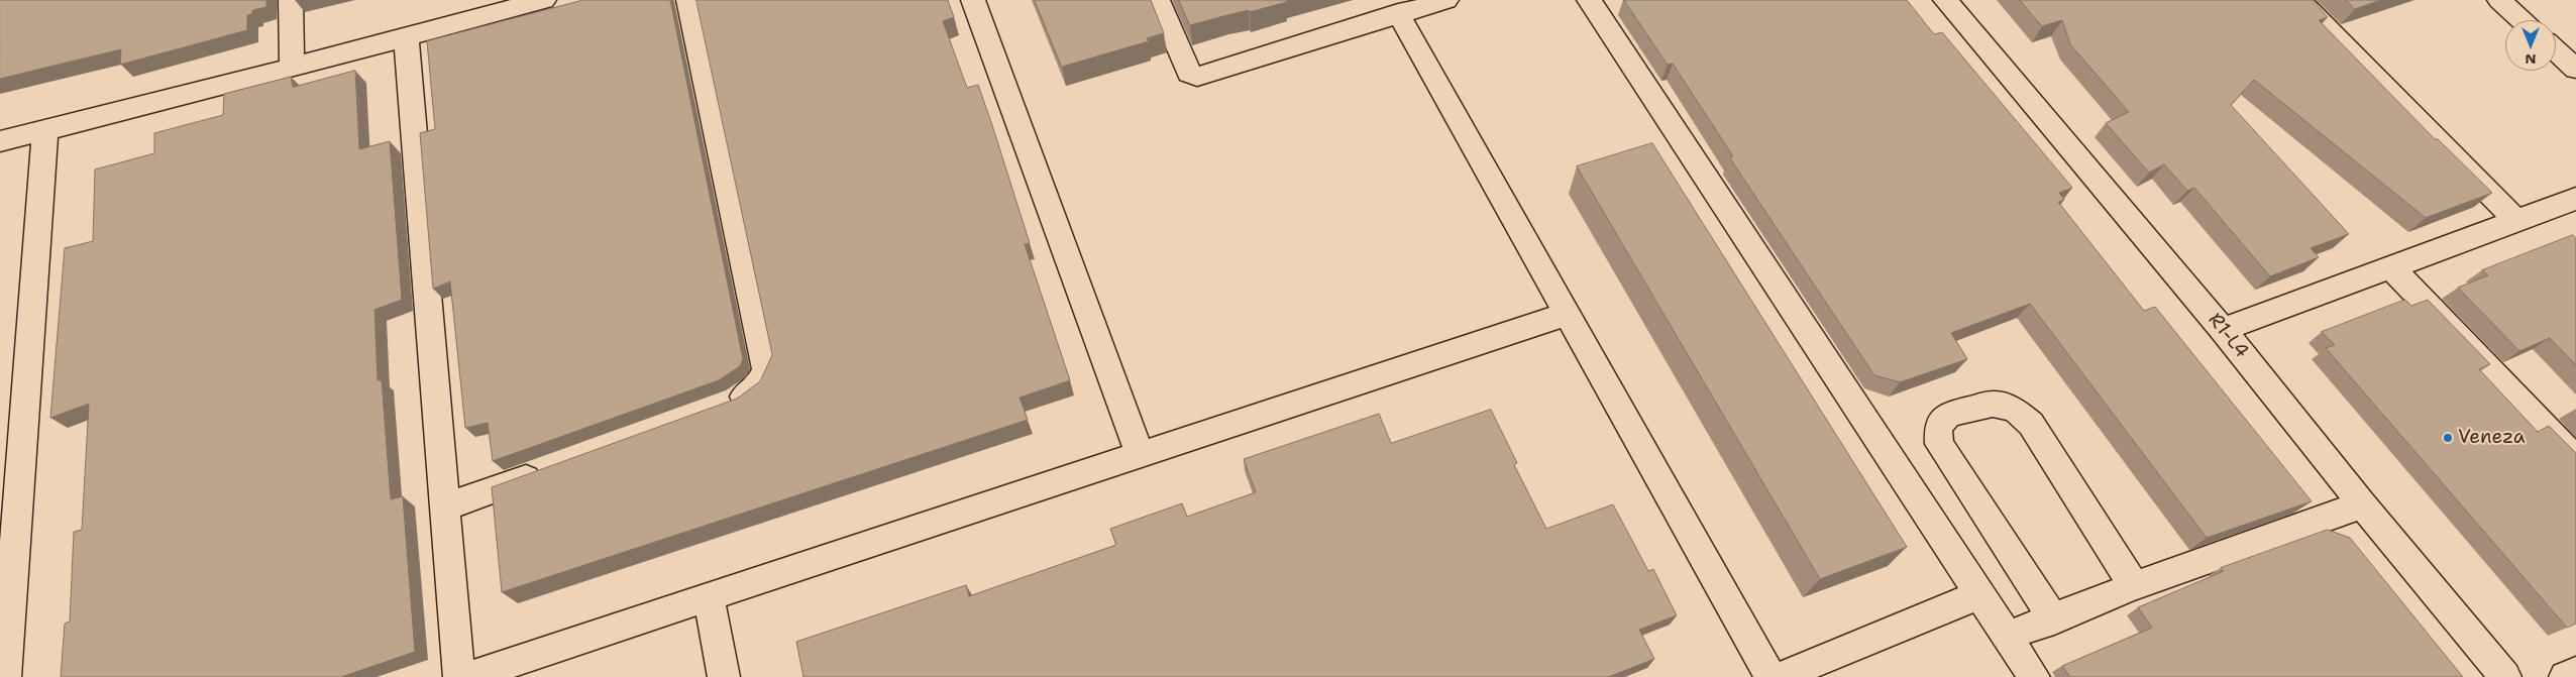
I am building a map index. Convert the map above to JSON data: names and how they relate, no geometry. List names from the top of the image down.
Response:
{
  "streets": {
    "street": ["R1-L4"]
  },
  "places": ["Veneza"],
  "north": "bottom"
}
